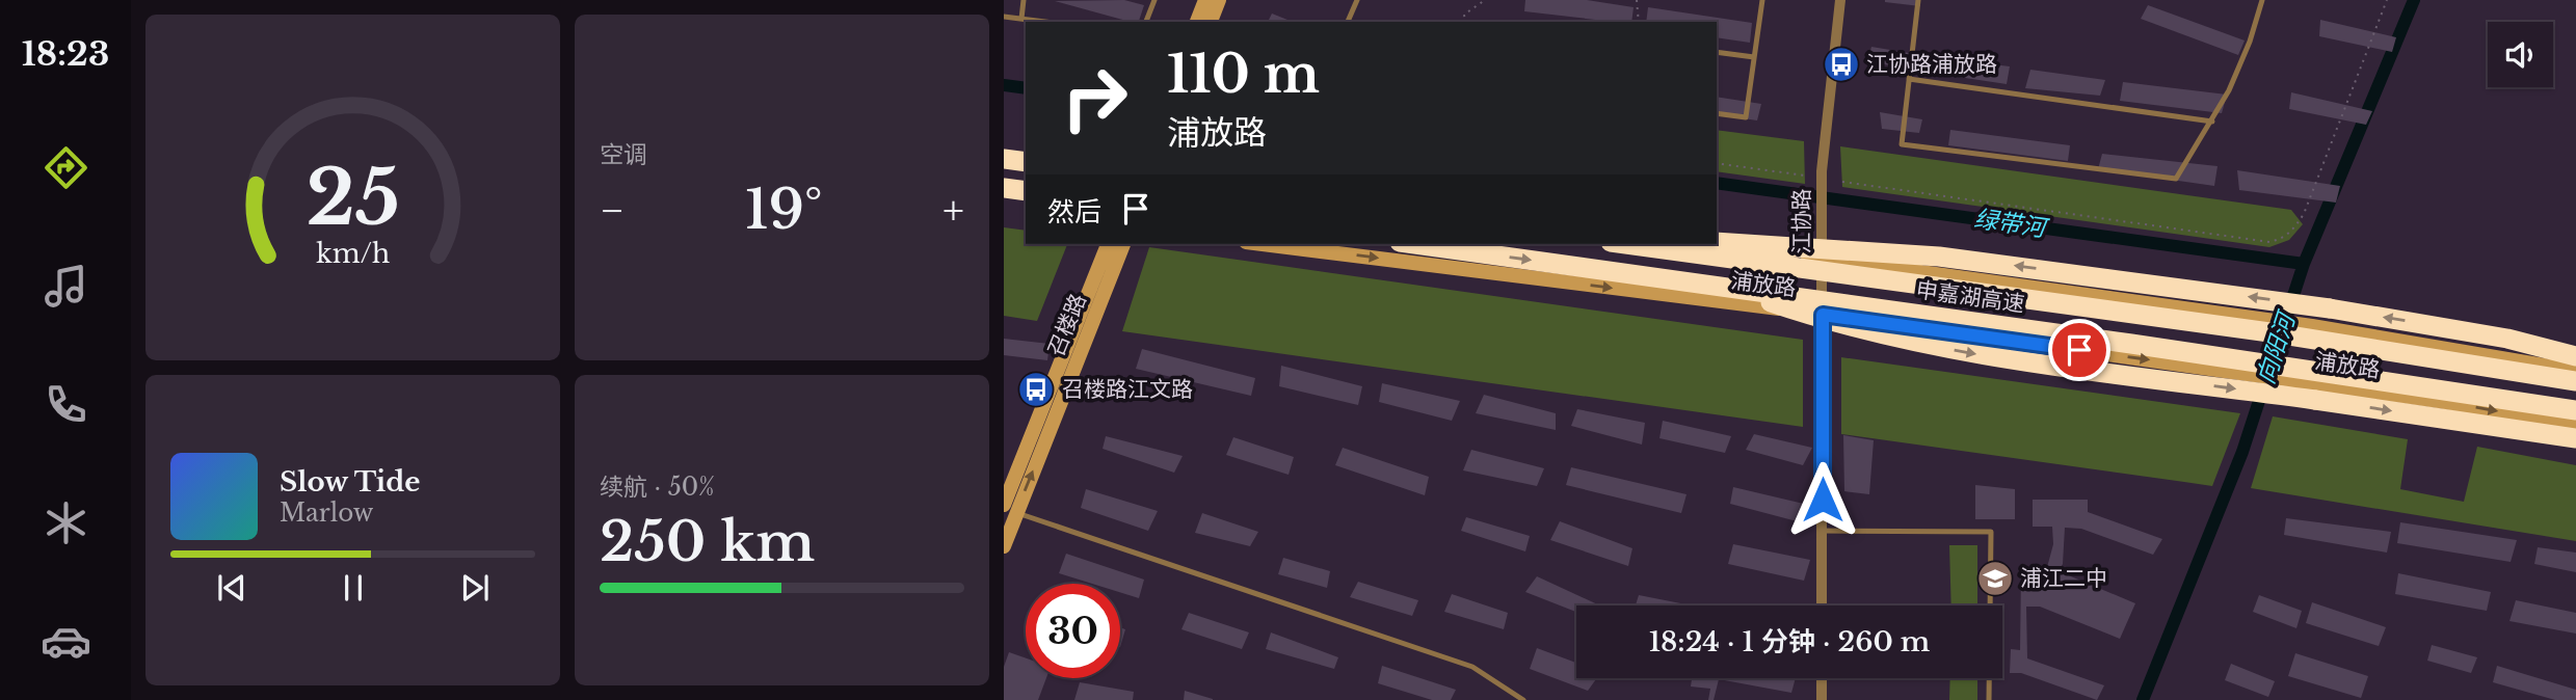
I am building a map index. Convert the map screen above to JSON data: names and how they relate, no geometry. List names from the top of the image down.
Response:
{
  "streets": {
    "highway": ["申嘉湖高速"],
    "main road": ["浦放路", "召楼路"],
    "street": ["江协路"]
  },
  "crossings": [
    ["江协路", "浦放路"]
  ],
  "water": ["绿带河", "向阳河"],
  "places": {
    "bus stop": ["江协路浦放路", "召楼路江文路"],
    "school or university": ["浦江二中"]
  },
  "page": {
    "tabs": "18:23",
    "tile": [
      "空调",
      ["续航 · 50%", "250 km"]
    ],
    "turn": ["110 m", "浦放路"],
    "then": "然后",
    "heat": ["−", "19°", "+"],
    "song": ["Slow Tide", "Marlow"],
    "limit": "30",
    "trip": "18:24 · 1 分钟 · 260 m",
    "gauge": ["25", "km/h"]
  }
}
